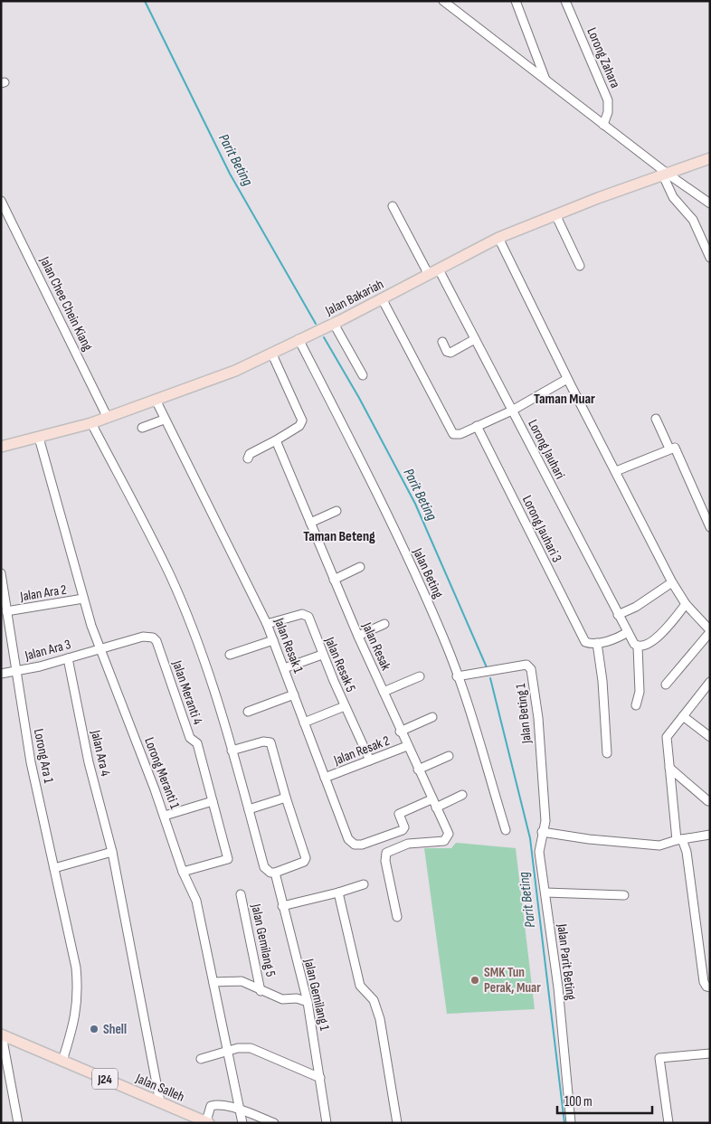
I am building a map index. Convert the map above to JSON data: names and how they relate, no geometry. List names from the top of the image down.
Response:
{
  "streets": {
    "main road": ["Jalan Bakariah", "J24", "Jalan Salleh"],
    "street": [
      "Lorong Zahara",
      "Jalan Chee Chein Kiang",
      "Lorong Jauhari",
      "Lorong Jauhari 3",
      "Jalan Beting",
      "Jalan Ara 2",
      "Jalan Resak 1",
      "Jalan Resak",
      "Jalan Ara 3",
      "Jalan Resak 5",
      "Jalan Meranti 4",
      "Jalan Beting 1",
      "Jalan Resak 2",
      "Jalan Ara 4",
      "Lorong Ara 1",
      "Lorong Meranti 1",
      "Jalan Gemilang 5",
      "Jalan Parit Beting",
      "Jalan Gemilang 1"
    ]
  },
  "crossings": [
    ["Jalan Bakariah", "Jalan Chee Chein Kiang"],
    ["Jalan Bakariah", "Lorong Jauhari"],
    ["Jalan Bakariah", "Jalan Beting"],
    ["Jalan Bakariah", "Jalan Resak 1"],
    ["Jalan Bakariah", "Lorong Meranti 1"],
    ["Jalan Beting", "Jalan Beting 1"],
    ["Jalan Ara 2", "Lorong Ara 1"],
    ["Jalan Ara 2", "Lorong Meranti 1"],
    ["Jalan Resak 1", "Jalan Resak"],
    ["Jalan Resak 1", "Jalan Resak 5"],
    ["Jalan Resak 1", "Jalan Resak 2"],
    ["Jalan Resak", "Jalan Resak 2"],
    ["Jalan Ara 3", "Jalan Meranti 4"],
    ["Jalan Ara 3", "Jalan Ara 4"],
    ["Jalan Ara 3", "Lorong Ara 1"],
    ["Jalan Ara 3", "Lorong Meranti 1"],
    ["Jalan Resak 5", "Jalan Resak 2"],
    ["Jalan Meranti 4", "Lorong Meranti 1"],
    ["Jalan Beting 1", "Jalan Parit Beting"],
    ["Jalan Ara 4", "Jalan Salleh"],
    ["Lorong Ara 1", "Jalan Salleh"]
  ],
  "districts": ["Taman Muar", "Taman Beteng"],
  "water": ["Parit Beting"],
  "places": ["SMK Tun Perak, Muar", "Shell"],
  "scale_bar": "100 m"
}
